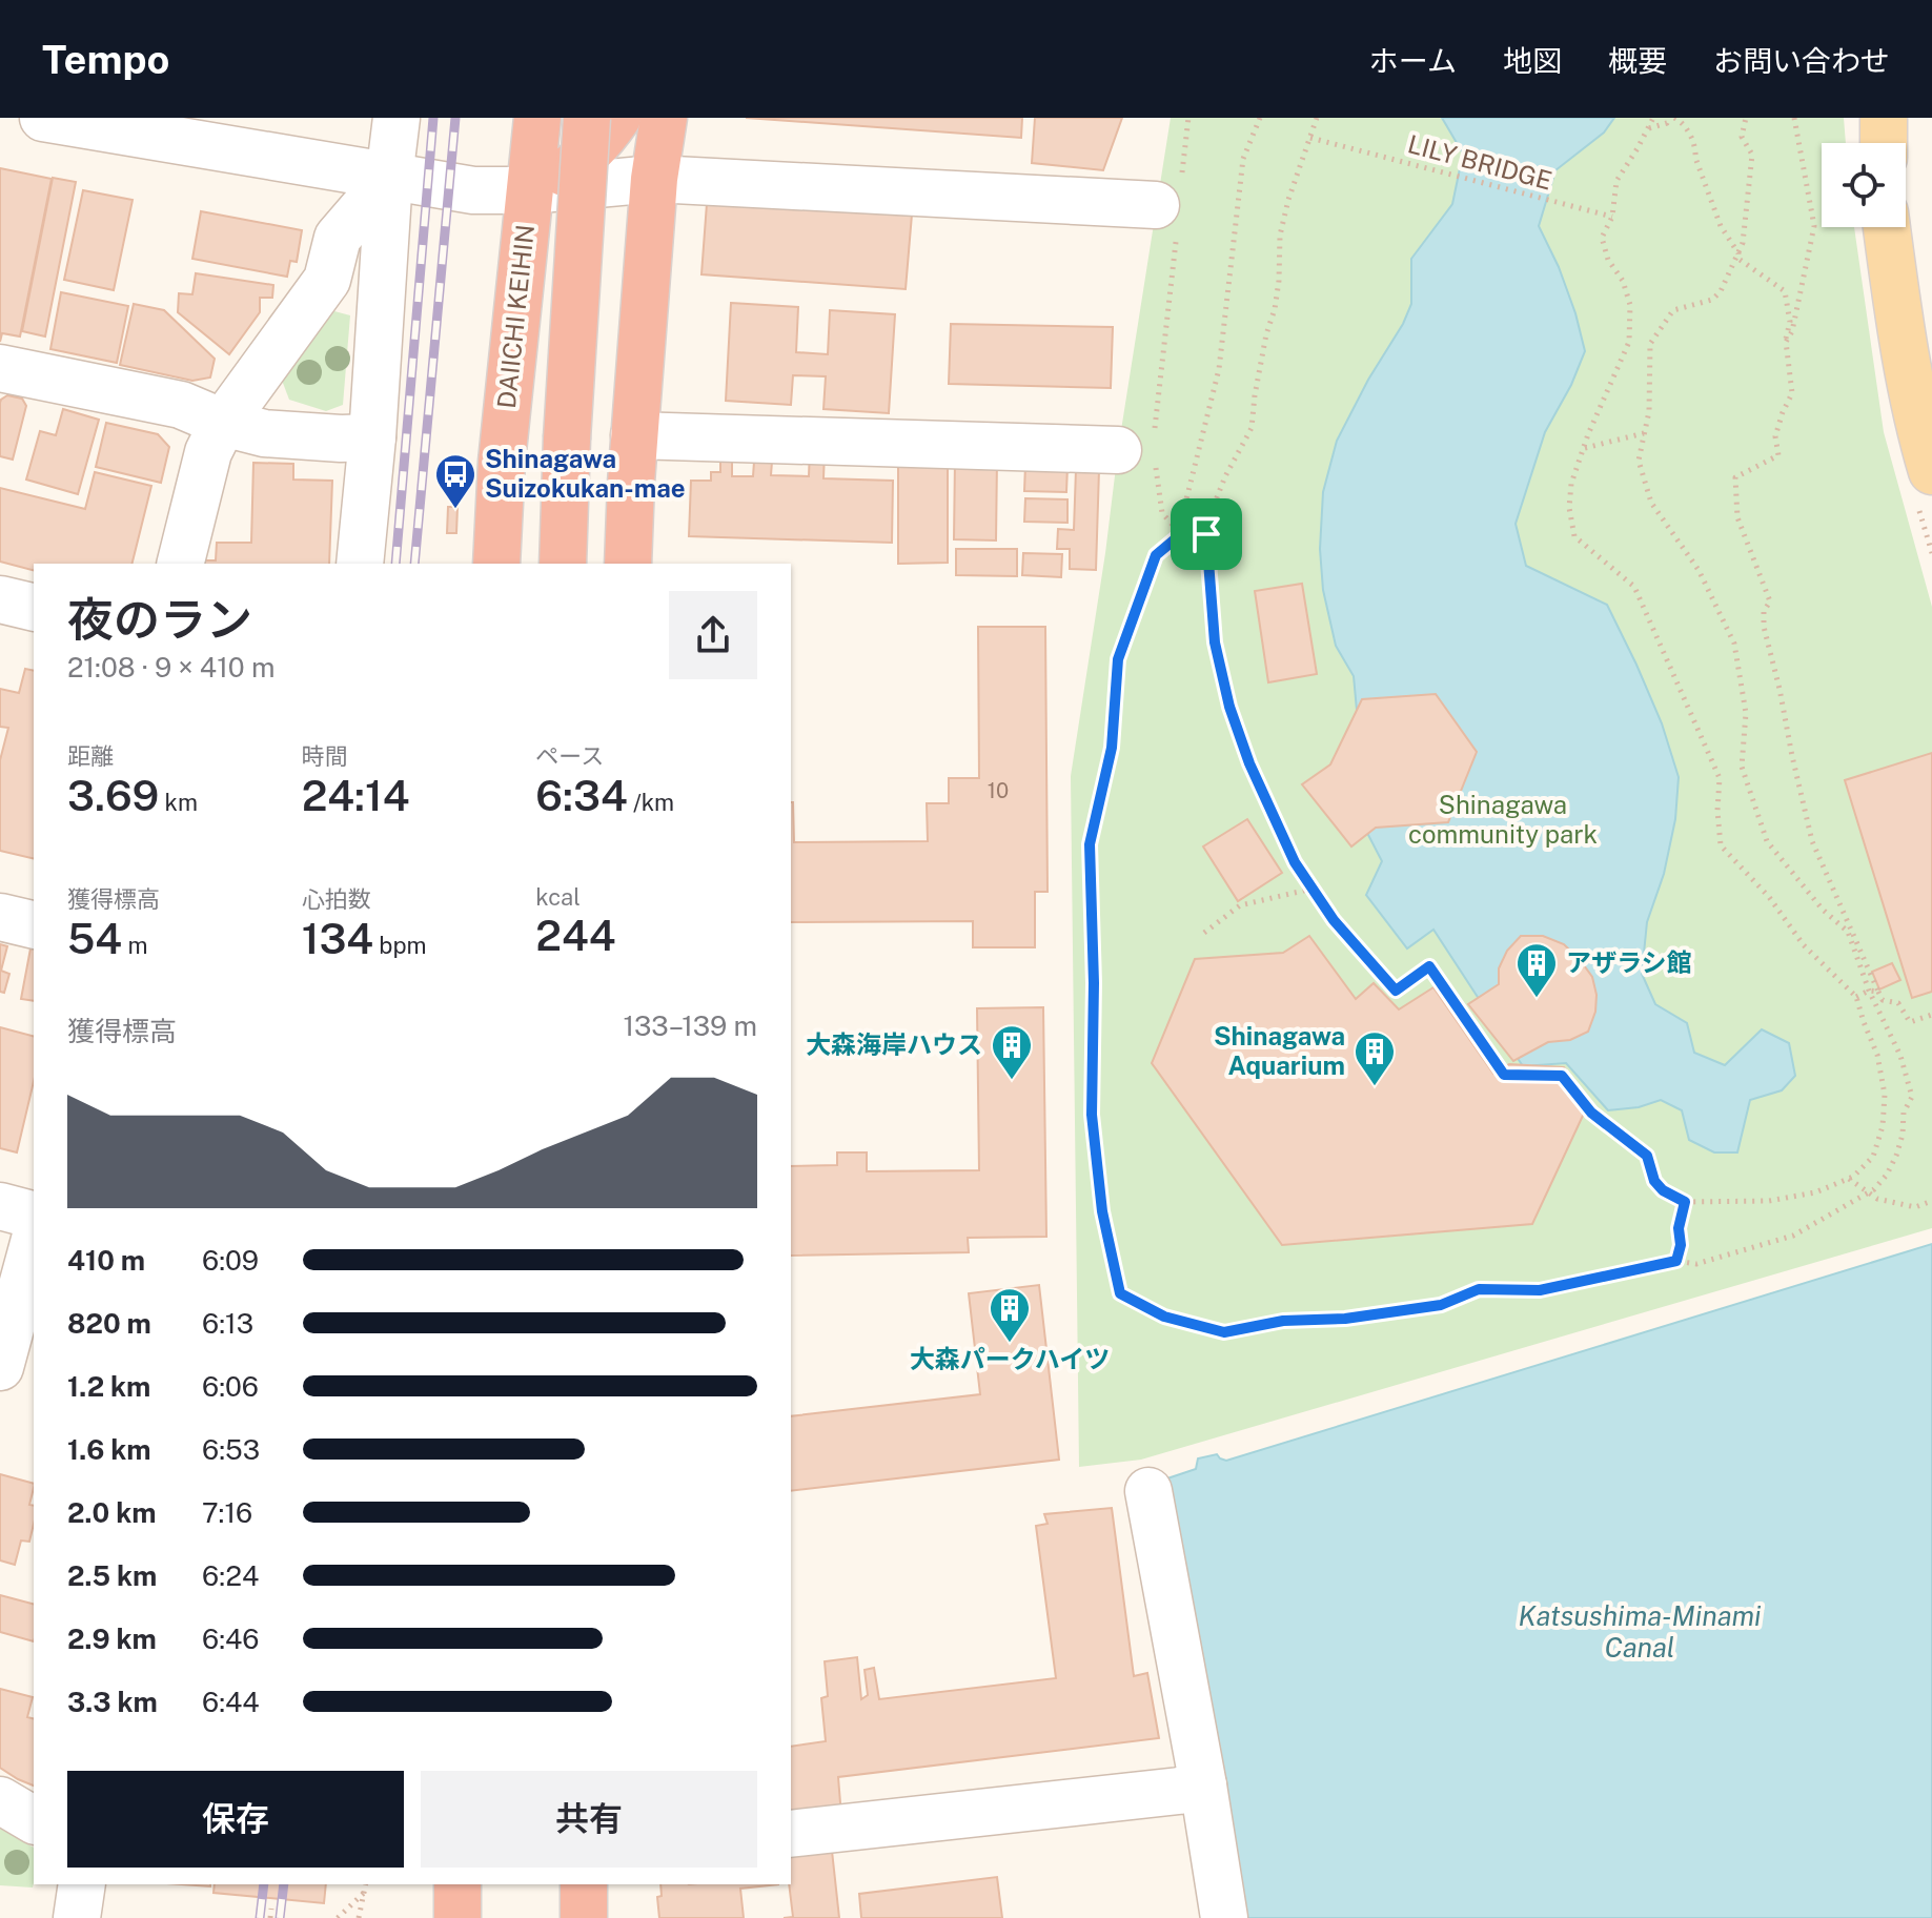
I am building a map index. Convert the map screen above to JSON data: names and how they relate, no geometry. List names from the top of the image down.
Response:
{
  "streets": {
    "highway": ["DAIICHI KEIHIN"],
    "path": ["LILY BRIDGE"]
  },
  "water": ["Katsushima-Minami Canal"],
  "parks": ["Shinagawa community park"],
  "places": {
    "bus stop": ["Shinagawa Suizokukan-mae"],
    "building": [
      "アザラシ館",
      "大森海岸ハウス",
      "Shinagawa Aquarium",
      "大森パークハイツ"
    ]
  },
  "house_numbers": ["10"],
  "page": {
    "header": "Tempo",
    "nav": [
      "ホーム",
      "地図",
      "概要",
      "お問い合わせ"
    ],
    "heading": ["夜のラン", "21:08 · 9 × 410 m"],
    "stats": [
      ["距離", "3.69 km"],
      ["時間", "24:14"],
      ["ペース", "6:34 /km"],
      ["獲得標高", "54 m"],
      ["心拍数", "134 bpm"],
      ["kcal", "244"]
    ],
    "chart": ["獲得標高", "133–139 m"],
    "list": [
      {
        "name": "410 m",
        "note": "6:09"
      },
      {
        "name": "820 m",
        "note": "6:13"
      },
      {
        "name": "1.2 km",
        "note": "6:06"
      },
      {
        "name": "1.6 km",
        "note": "6:53"
      },
      {
        "name": "2.0 km",
        "note": "7:16"
      },
      {
        "name": "2.5 km",
        "note": "6:24"
      },
      {
        "name": "2.9 km",
        "note": "6:46"
      },
      {
        "name": "3.3 km",
        "note": "6:44"
      }
    ],
    "buttons": ["保存", "共有"]
  }
}
